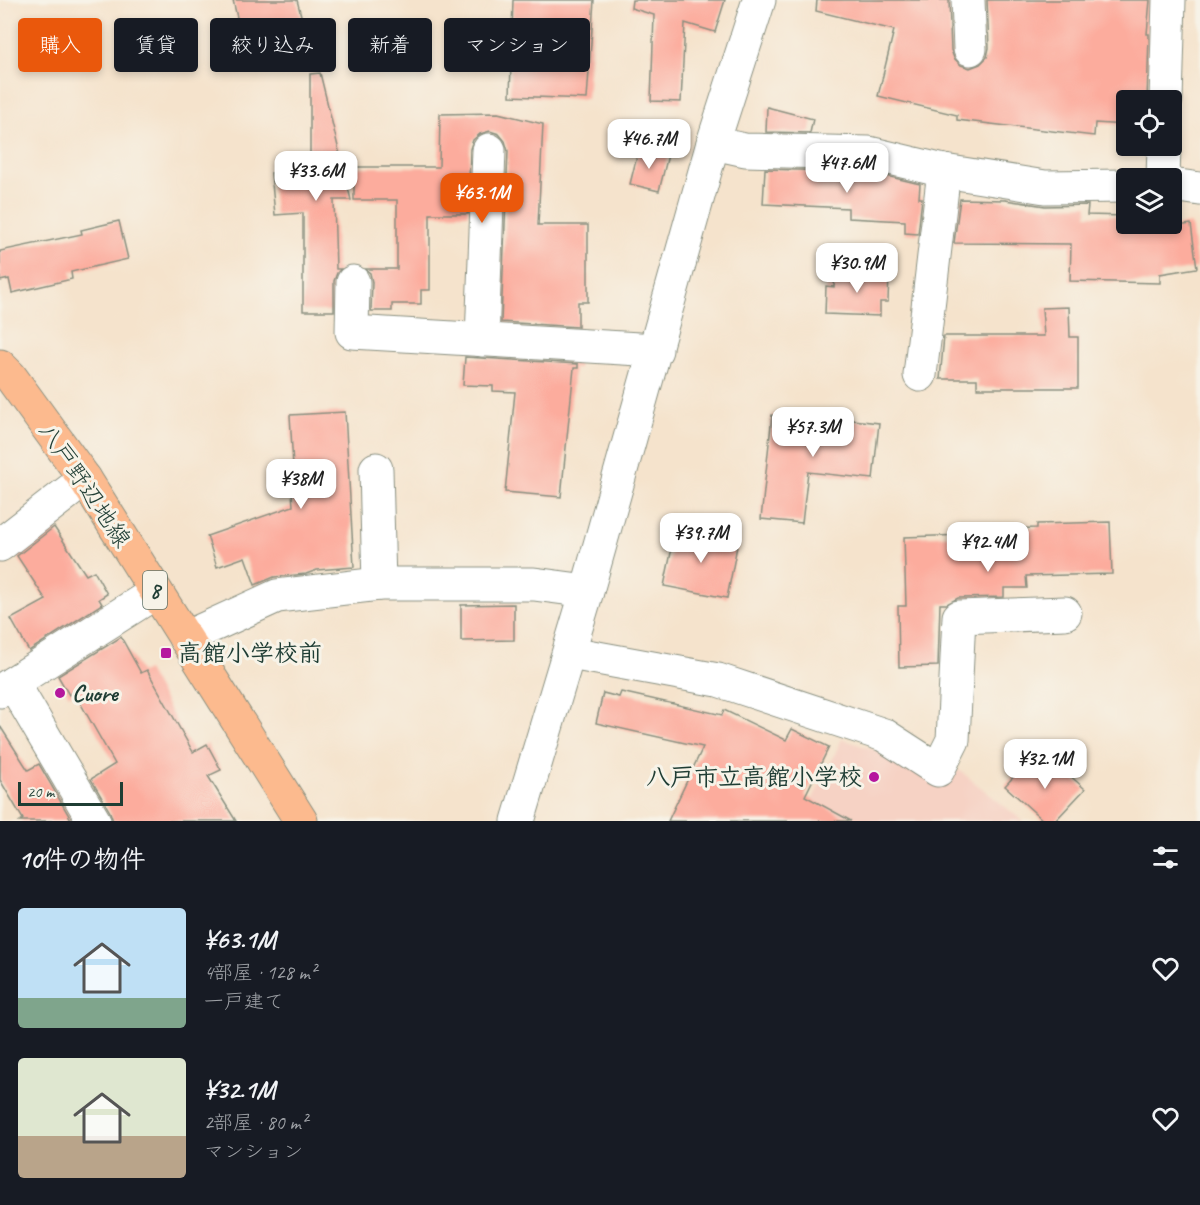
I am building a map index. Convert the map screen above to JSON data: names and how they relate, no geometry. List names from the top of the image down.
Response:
{
  "streets": {
    "main road": ["八戸野辺地線", "8"]
  },
  "places": {
    "transit": ["高館小学校前"],
    "other": ["Cuore", "八戸市立高館小学校"]
  },
  "scale_bar": "20 m",
  "page": {
    "chip": [
      "購入",
      "賃貸",
      "絞り込み",
      "新着",
      "マンション"
    ],
    "price": [
      "¥46.7M",
      "¥47.6M",
      "¥33.6M",
      "¥63.1M",
      "¥30.9M",
      "¥57.3M",
      "¥38M",
      "¥39.7M",
      "¥92.4M",
      "¥32.1M"
    ],
    "scale": "20 m",
    "heading": "10件の物件",
    "list": [
      {
        "name": "¥63.1M",
        "note": "4部屋 · 128 m² · 一戸建て"
      },
      {
        "name": "¥32.1M",
        "note": "2部屋 · 80 m² · マンション"
      }
    ]
  }
}
